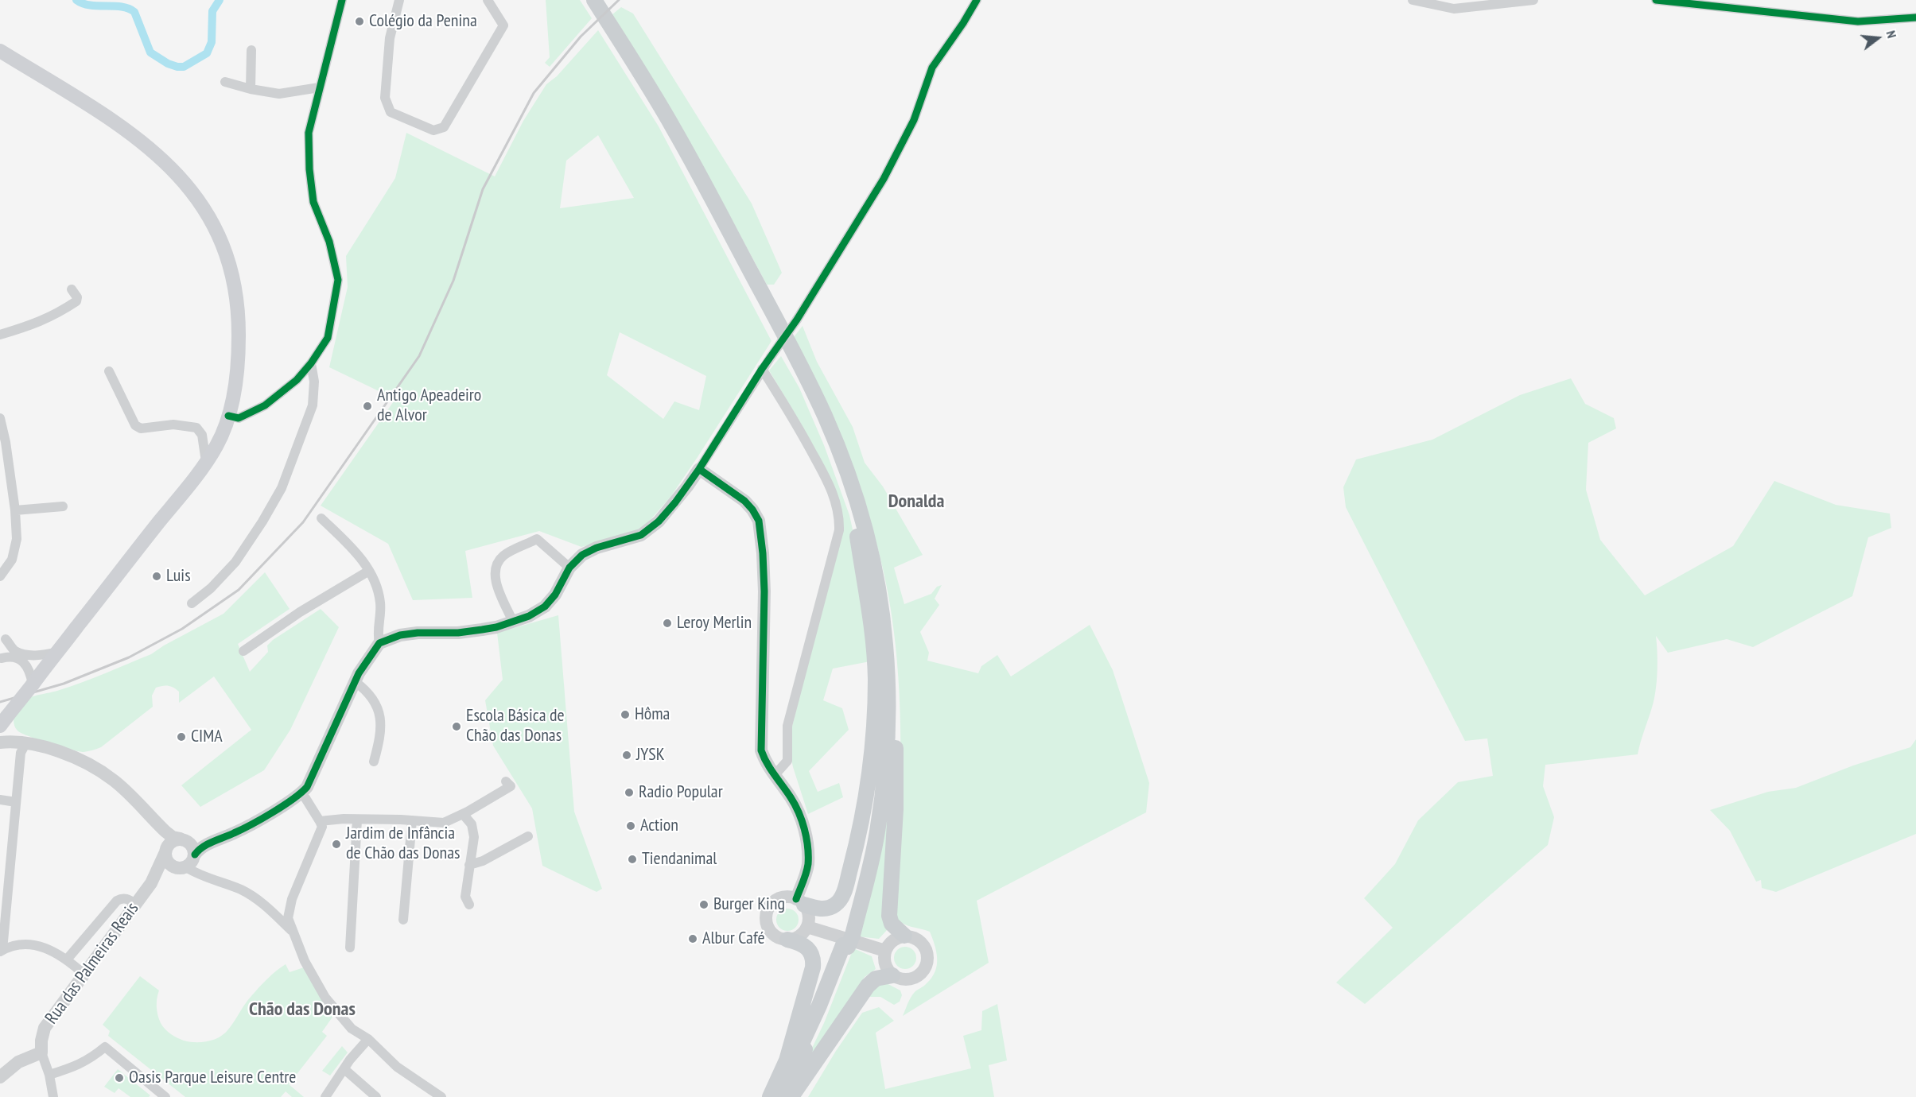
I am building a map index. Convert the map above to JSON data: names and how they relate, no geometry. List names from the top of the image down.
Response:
{
  "streets": {
    "street": ["Rua das Palmeiras Reais"]
  },
  "districts": ["Donalda", "Chão das Donas"],
  "places": [
    "Colégio da Penina",
    "Antigo Apeadeiro de Alvor",
    "Luis",
    "Leroy Merlin",
    "Hôma",
    "Escola Básica de Chão das Donas",
    "CIMA",
    "JYSK",
    "Radio Popular",
    "Action",
    "Jardim de Infância de Chão das Donas",
    "Tiendanimal",
    "Burger King",
    "Albur Café",
    "Oasis Parque Leisure Centre"
  ],
  "north": "right"
}
